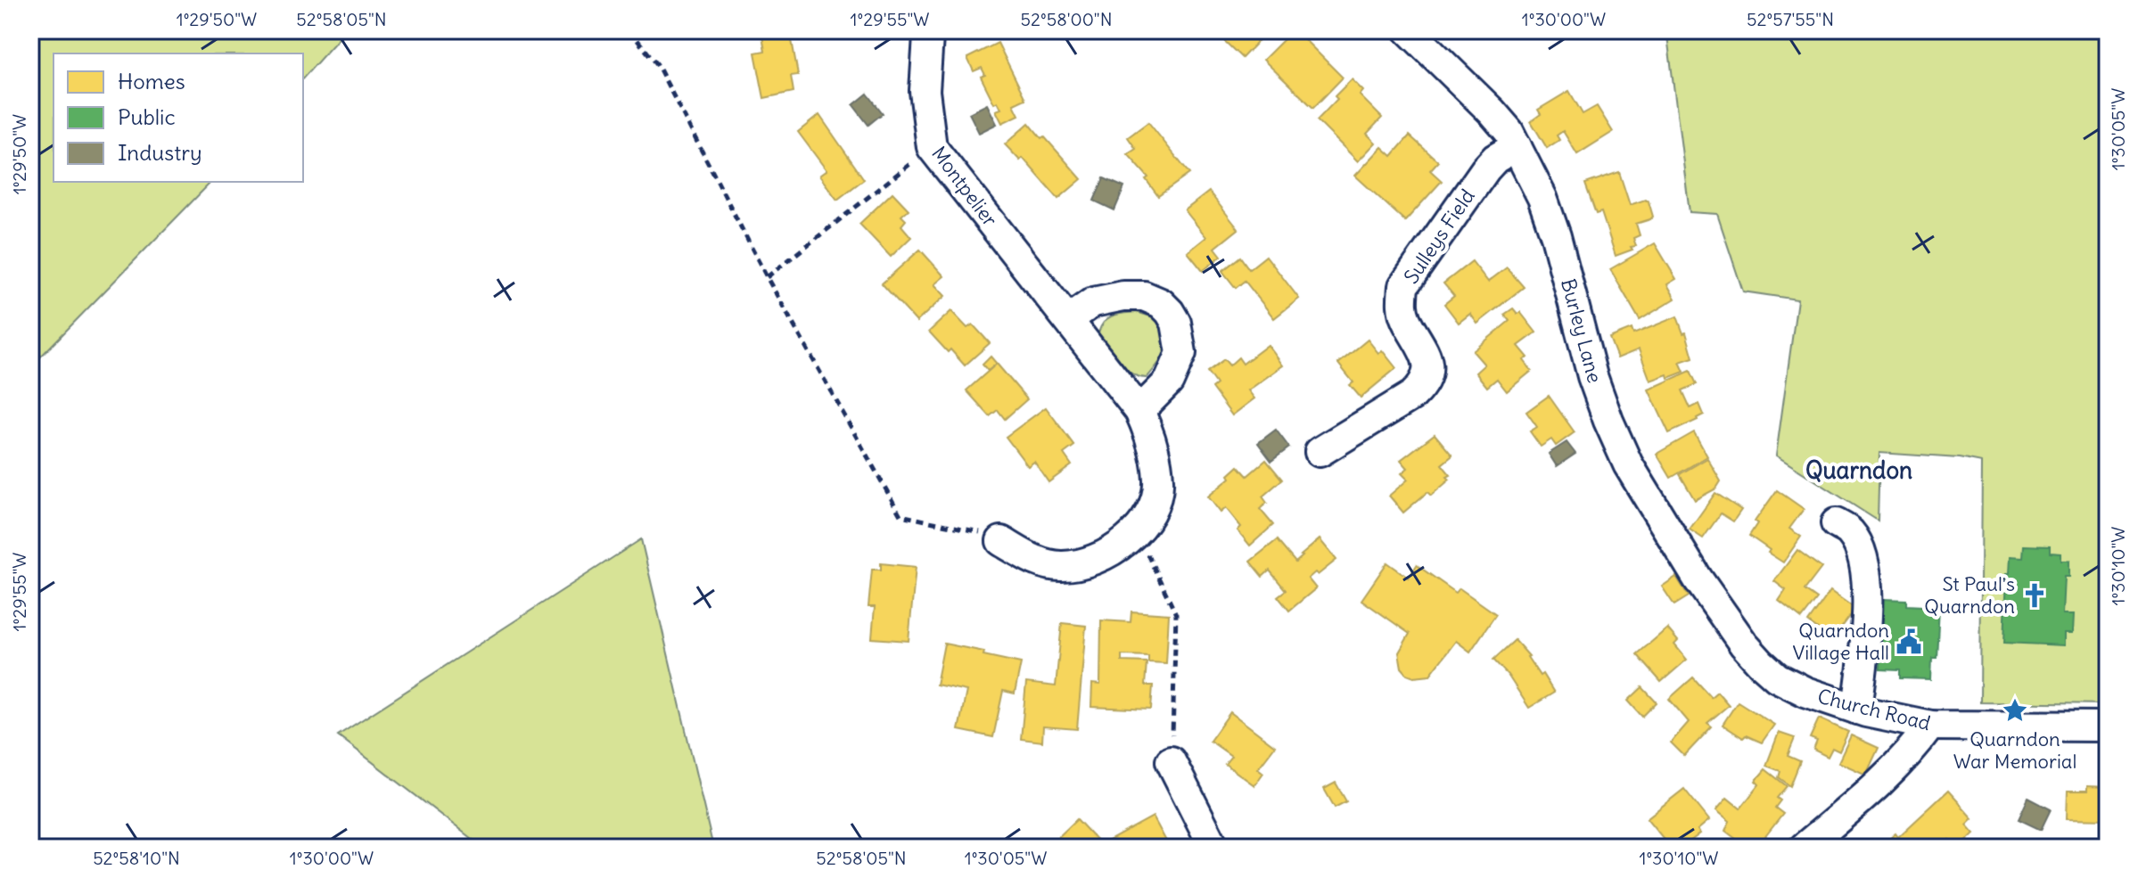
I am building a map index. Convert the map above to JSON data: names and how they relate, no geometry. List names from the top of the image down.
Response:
{
  "streets": {
    "street": [
      "Montpelier",
      "Sulleys Field",
      "Burley Lane",
      "Church Road"
    ]
  },
  "crossings": [
    ["Sulleys Field", "Burley Lane"],
    ["Burley Lane", "Church Road"]
  ],
  "districts": ["Quarndon"],
  "places": {
    "church": ["St Paul's Quarndon"],
    "public building": ["Quarndon Village Hall"],
    "place": ["Quarndon War Memorial"]
  },
  "legend": ["Homes", "Public", "Industry"],
  "coordinates": [
    "1°29'50\"W",
    "52°58'05\"N",
    "1°29'55\"W",
    "52°58'00\"N",
    "1°30'00\"W",
    "52°57'55\"N",
    "1°30'05\"W",
    "1°30'10\"W",
    "52°58'10\"N"
  ]
}
